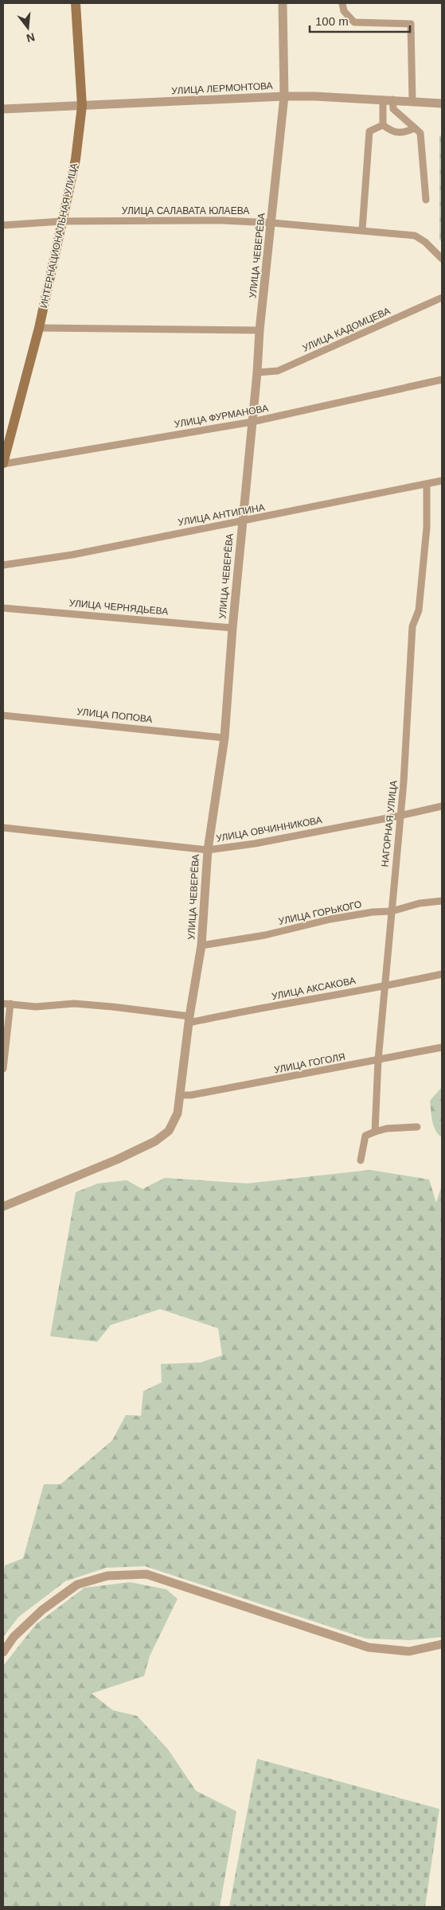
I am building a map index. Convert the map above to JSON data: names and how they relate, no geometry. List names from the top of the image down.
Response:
{
  "streets": {
    "main road": ["ИНТЕРНАЦИОНАЛЬНАЯ УЛИЦА"],
    "street": [
      "УЛИЦА ЛЕРМОНТОВА",
      "УЛИЦА САЛАВАТА ЮЛАЕВА",
      "УЛИЦА ЧЕВЕРЁВА",
      "УЛИЦА КАДОМЦЕВА",
      "УЛИЦА ФУРМАНОВА",
      "УЛИЦА АНТИПИНА",
      "УЛИЦА ЧЕРНЯДЬЕВА",
      "УЛИЦА ПОПОВА",
      "НАГОРНАЯ УЛИЦА",
      "УЛИЦА ОВЧИННИКОВА",
      "УЛИЦА ГОРЬКОГО",
      "УЛИЦА АКСАКОВА",
      "УЛИЦА ГОГОЛЯ"
    ]
  },
  "crossings": [
    ["УЛИЦА ЛЕРМОНТОВА", "ИНТЕРНАЦИОНАЛЬНАЯ УЛИЦА"],
    ["УЛИЦА ЛЕРМОНТОВА", "УЛИЦА ЧЕВЕРЁВА"],
    ["УЛИЦА САЛАВАТА ЮЛАЕВА", "ИНТЕРНАЦИОНАЛЬНАЯ УЛИЦА"],
    ["УЛИЦА САЛАВАТА ЮЛАЕВА", "УЛИЦА ЧЕВЕРЁВА"],
    ["ИНТЕРНАЦИОНАЛЬНАЯ УЛИЦА", "УЛИЦА ФУРМАНОВА"],
    ["УЛИЦА ЧЕВЕРЁВА", "УЛИЦА КАДОМЦЕВА"],
    ["УЛИЦА ЧЕВЕРЁВА", "УЛИЦА ФУРМАНОВА"],
    ["УЛИЦА ЧЕВЕРЁВА", "УЛИЦА АНТИПИНА"],
    ["УЛИЦА ЧЕВЕРЁВА", "УЛИЦА ЧЕРНЯДЬЕВА"],
    ["УЛИЦА ЧЕВЕРЁВА", "УЛИЦА ПОПОВА"],
    ["УЛИЦА ЧЕВЕРЁВА", "УЛИЦА ОВЧИННИКОВА"],
    ["УЛИЦА ЧЕВЕРЁВА", "УЛИЦА ГОРЬКОГО"],
    ["УЛИЦА ЧЕВЕРЁВА", "УЛИЦА АКСАКОВА"],
    ["УЛИЦА ЧЕВЕРЁВА", "УЛИЦА ГОГОЛЯ"],
    ["УЛИЦА АНТИПИНА", "НАГОРНАЯ УЛИЦА"],
    ["НАГОРНАЯ УЛИЦА", "УЛИЦА ОВЧИННИКОВА"],
    ["НАГОРНАЯ УЛИЦА", "УЛИЦА ГОРЬКОГО"],
    ["НАГОРНАЯ УЛИЦА", "УЛИЦА АКСАКОВА"],
    ["НАГОРНАЯ УЛИЦА", "УЛИЦА ГОГОЛЯ"]
  ],
  "scale_bar": "100 m",
  "north": "bottom"
}
